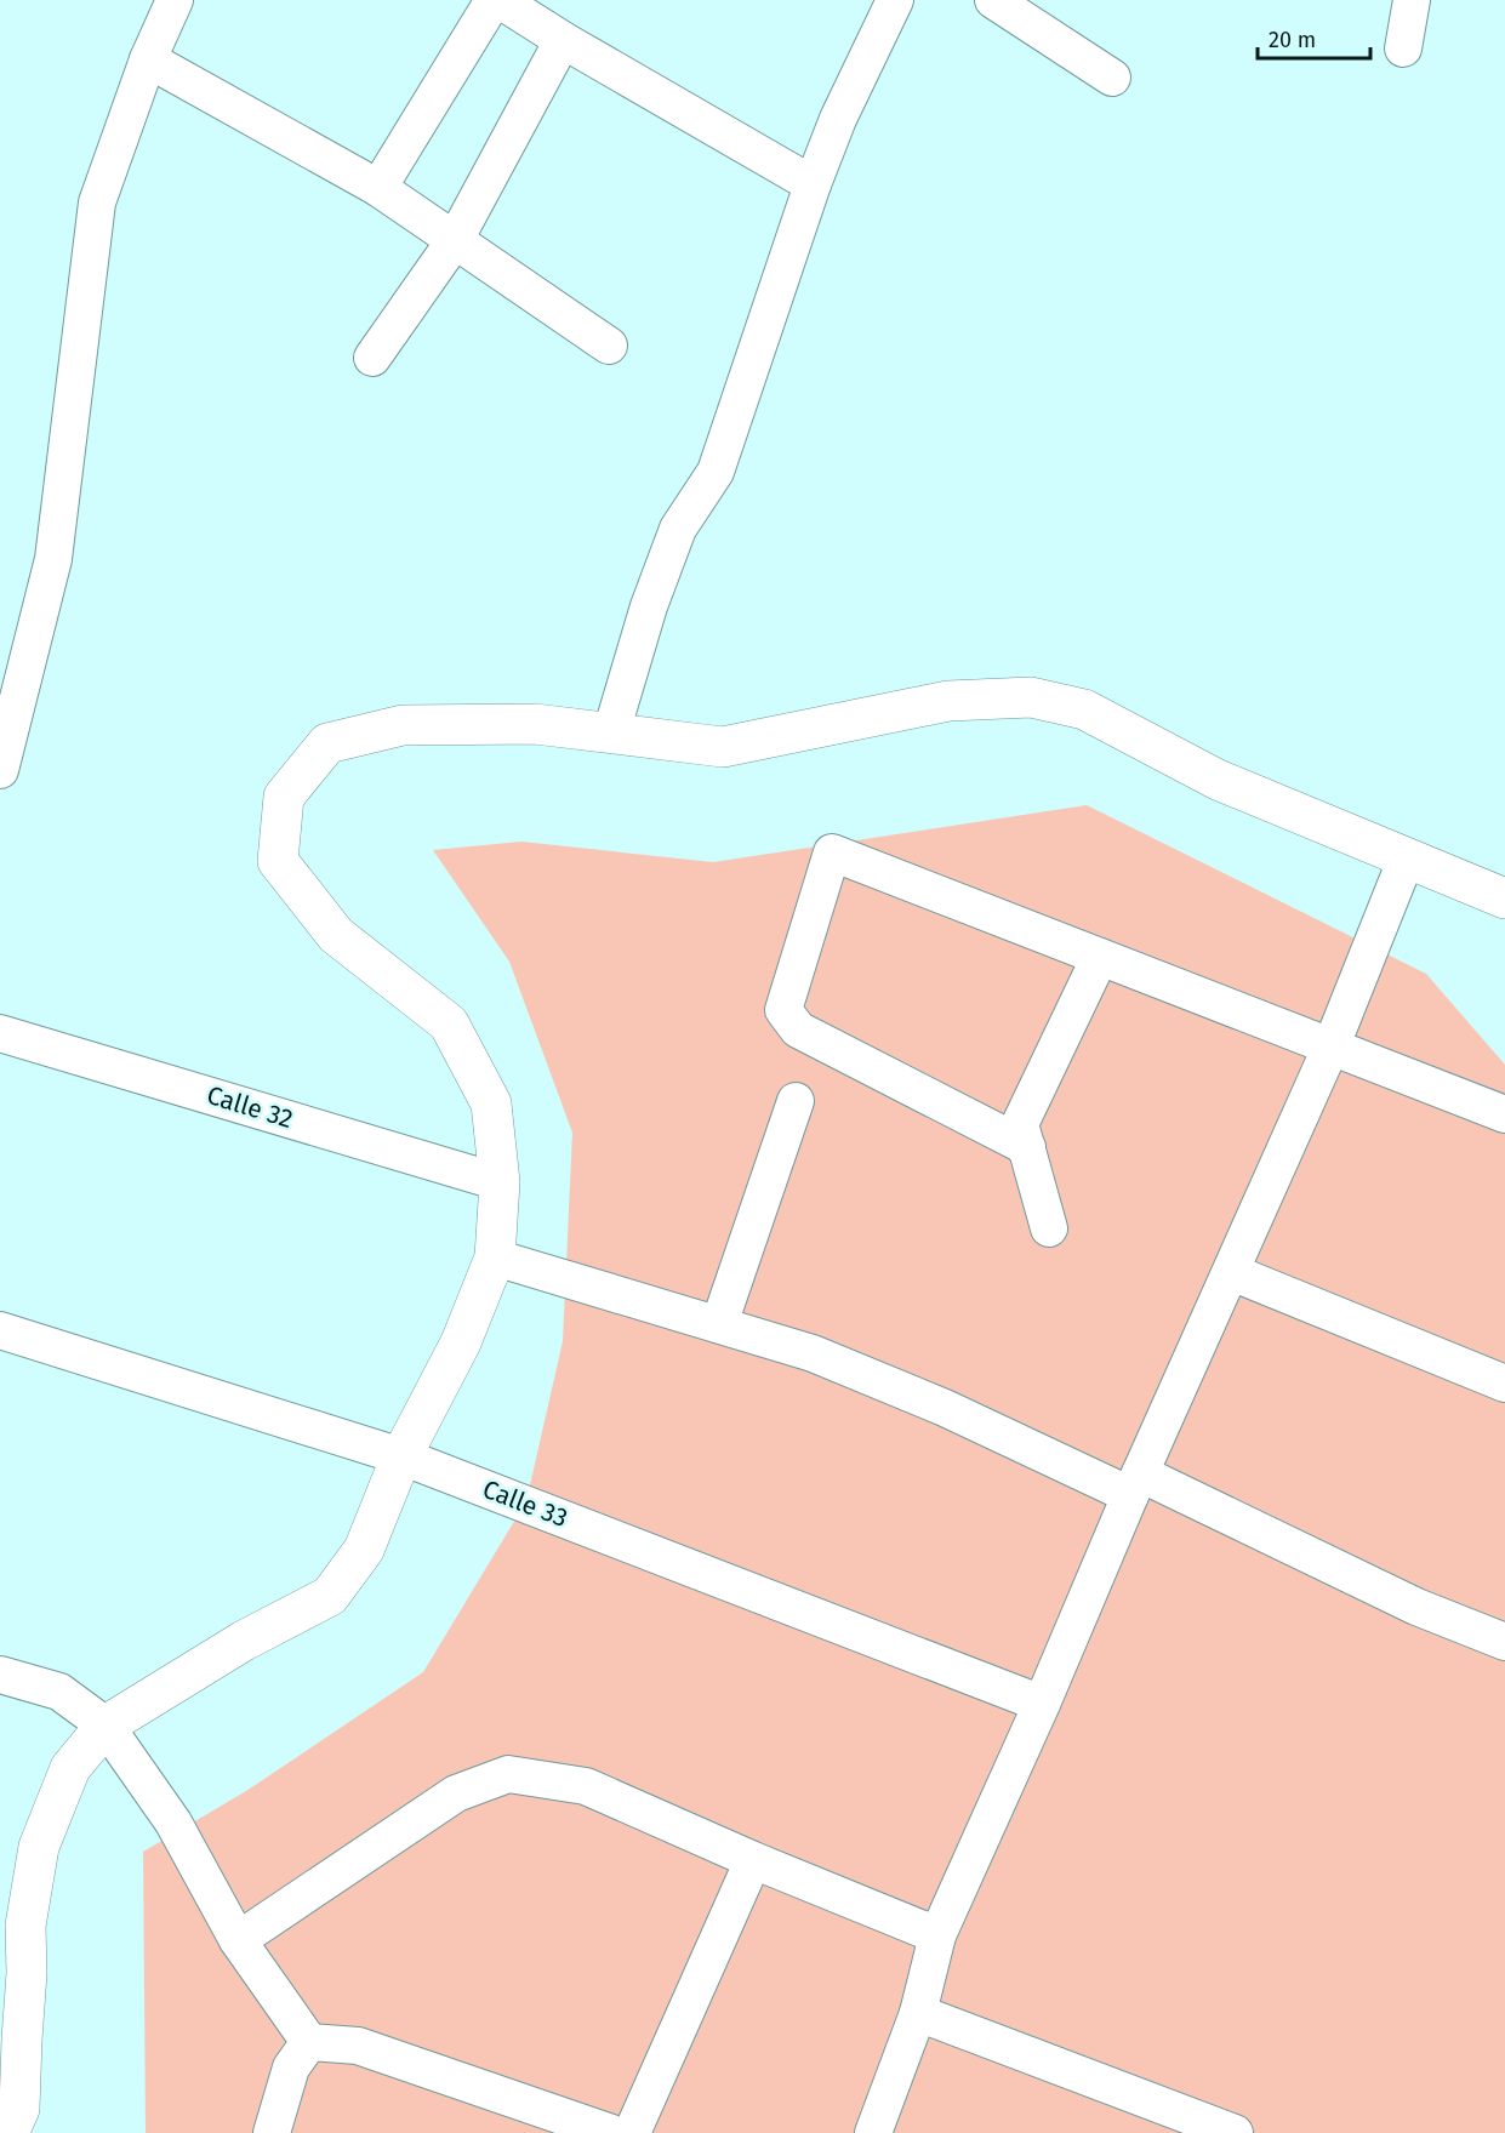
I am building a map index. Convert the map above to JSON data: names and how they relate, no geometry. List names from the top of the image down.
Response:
{
  "streets": {
    "street": ["Calle 32", "Calle 33"]
  },
  "scale_bar": "20 m"
}
